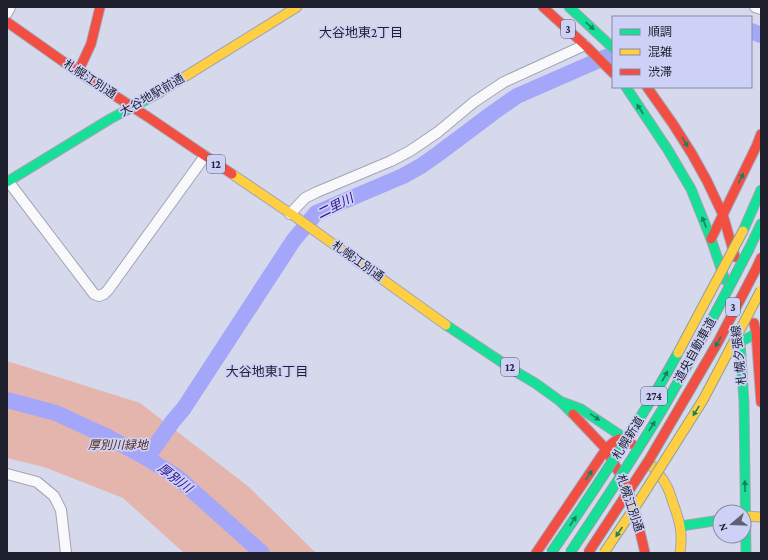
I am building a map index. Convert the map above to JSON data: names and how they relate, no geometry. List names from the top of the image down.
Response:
{
  "streets": {
    "main road": [
      "3",
      "札幌江別通",
      "大谷地駅前通",
      "12",
      "道央自動車道",
      "札幌夕張線",
      "274",
      "札幌新道"
    ]
  },
  "crossings": [
    ["札幌江別通", "大谷地駅前通"]
  ],
  "districts": ["大谷地東2丁目", "大谷地東1丁目"],
  "water": ["二里川", "厚別川"],
  "parks": ["厚別川緑地"],
  "legend": ["順調", "混雑", "渋滞"],
  "north": "left"
}
